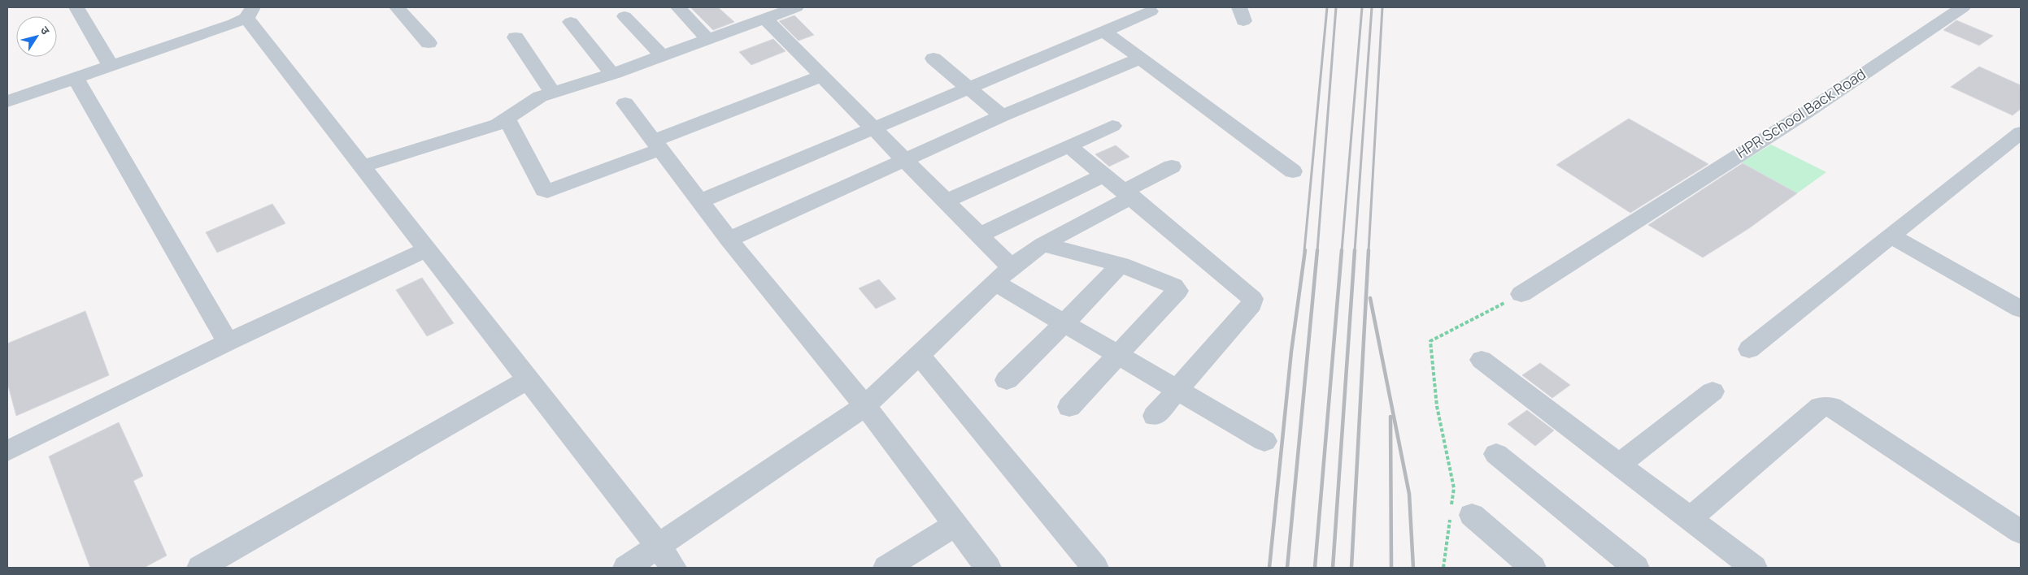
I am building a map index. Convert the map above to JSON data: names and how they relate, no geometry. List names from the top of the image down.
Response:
{
  "streets": {
    "street": ["HPR School Back Road"]
  },
  "north": "top right"
}
